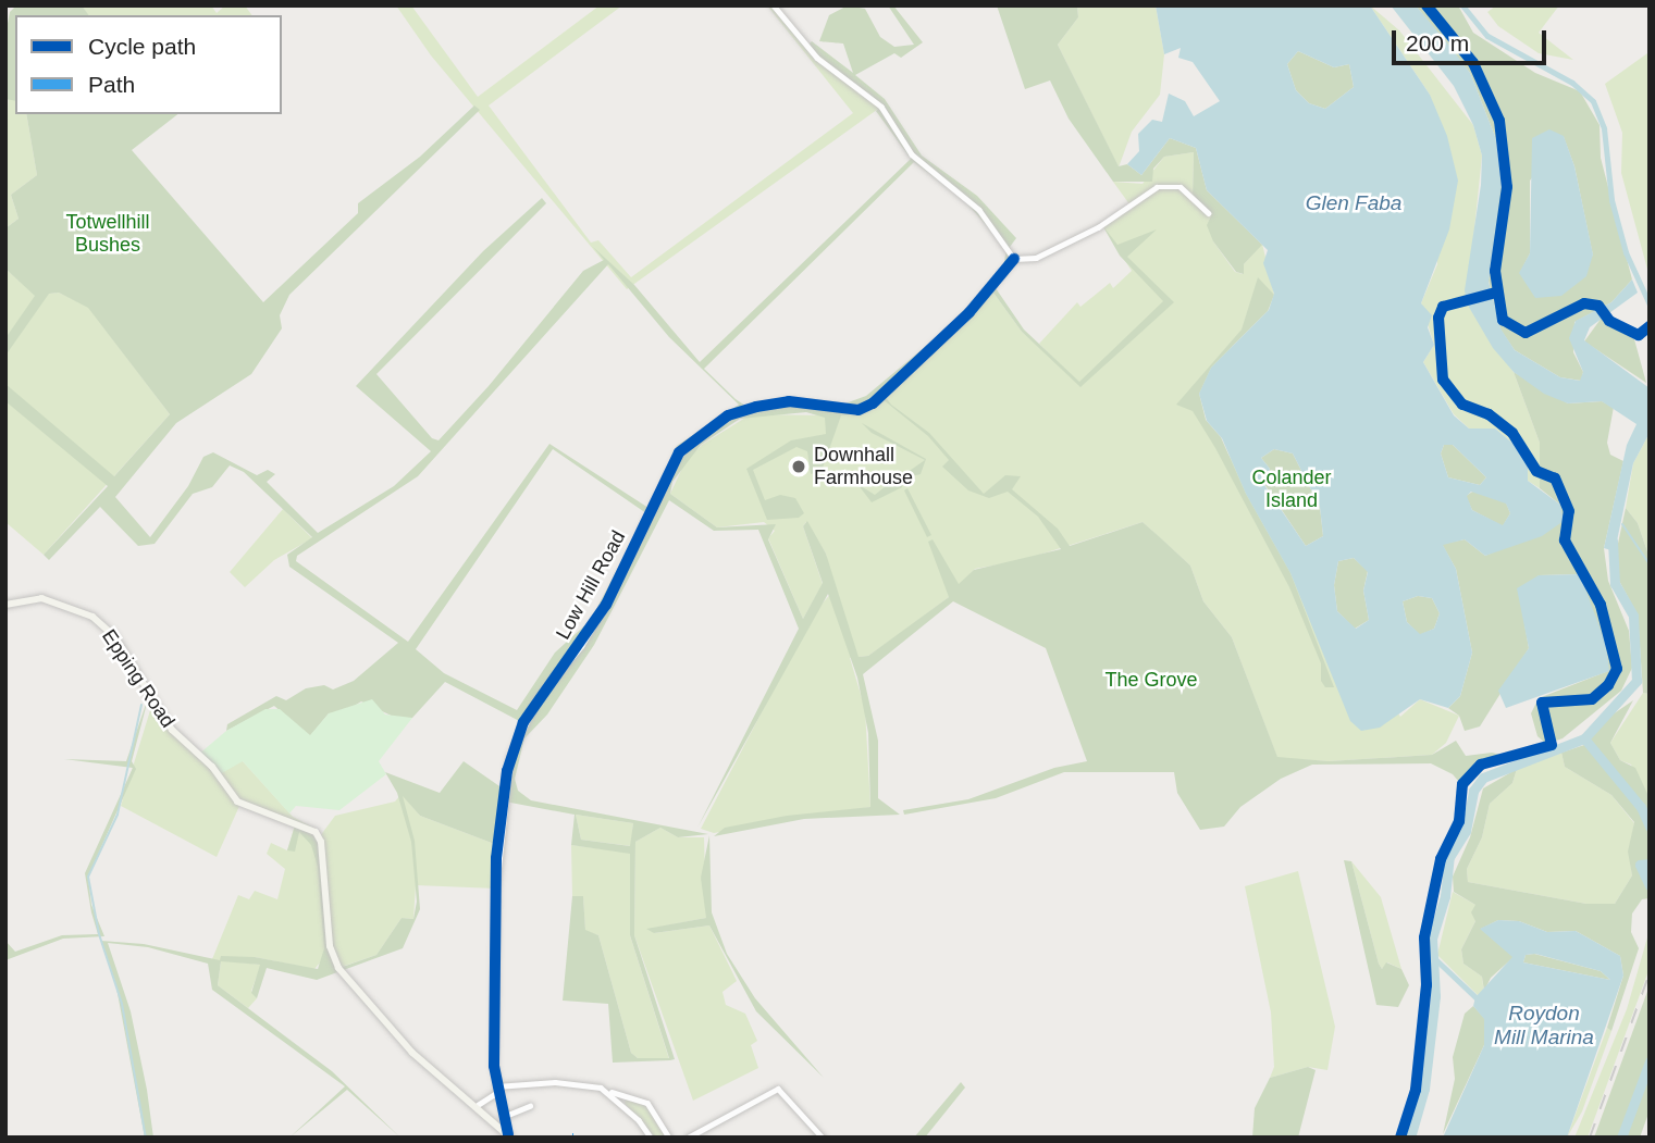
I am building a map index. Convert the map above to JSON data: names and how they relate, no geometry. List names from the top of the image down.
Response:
{
  "streets": {
    "main road": ["Epping Road"],
    "street": ["Low Hill Road"]
  },
  "crossings": [
    ["Low Hill Road", "Epping Road"]
  ],
  "water": ["Glen Faba", "Roydon Mill Marina"],
  "parks": ["Totwellhill Bushes", "Colander Island", "The Grove"],
  "places": ["Downhall Farmhouse"],
  "legend": ["Cycle path", "Path"],
  "scale_bar": "200 m"
}
